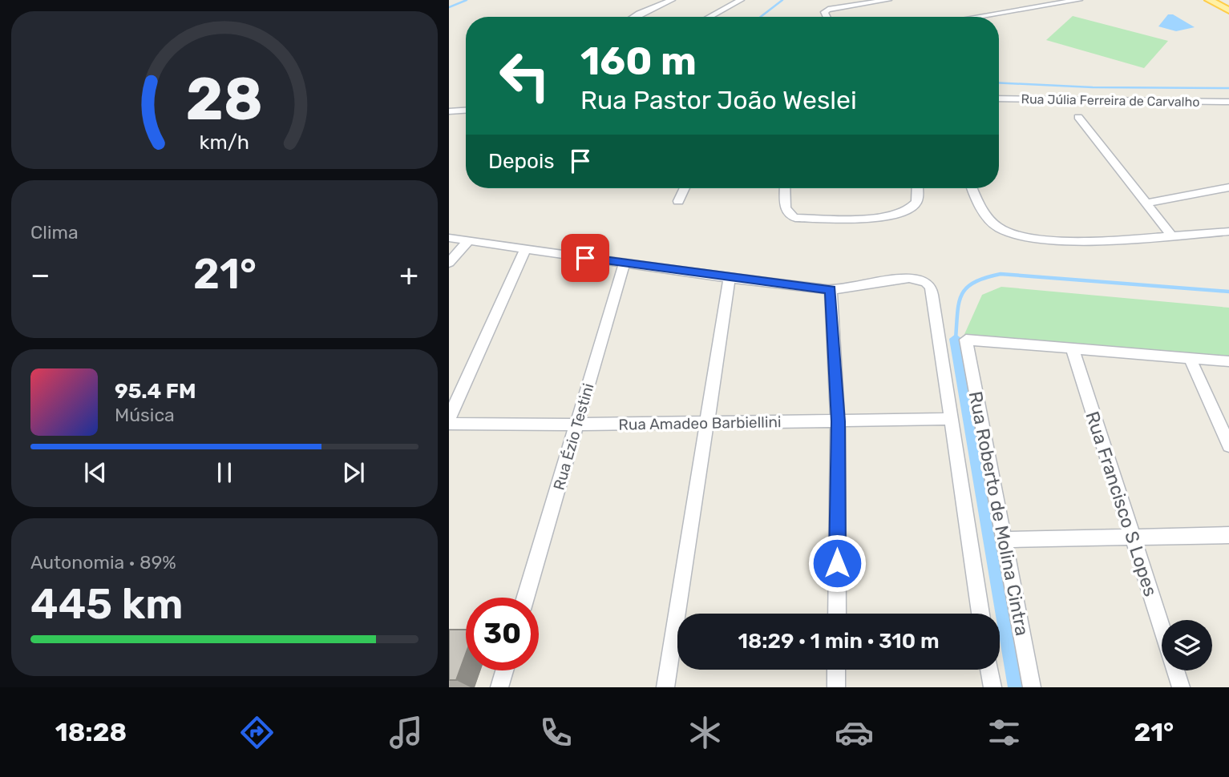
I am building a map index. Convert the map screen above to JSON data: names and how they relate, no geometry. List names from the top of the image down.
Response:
{
  "streets": {
    "street": [
      "Rua Júlia Ferreira de Carvalho",
      "Rua Amadeo Barbiellini",
      "Rua Ézio Testini",
      "Rua Francisco S Lopes",
      "Rua Roberto de Molina Cintra"
    ]
  },
  "crossings": [
    ["Rua Amadeo Barbiellini", "Rua Ézio Testini"],
    ["Rua Amadeo Barbiellini", "Rua Roberto de Molina Cintra"],
    ["Rua Francisco S Lopes", "Rua Roberto de Molina Cintra"]
  ],
  "page": {
    "turn": ["160 m", "Rua Pastor João Weslei"],
    "then": "Depois",
    "tile": [
      "Clima",
      ["Autonomia · 89%", "445 km"]
    ],
    "heat": ["−", "21°", "+"],
    "song": ["95.4 FM", "Música"],
    "limit": "30",
    "trip": "18:29 · 1 min · 310 m",
    "tabs": ["18:28", "21°"],
    "gauge": ["28", "km/h"]
  }
}
